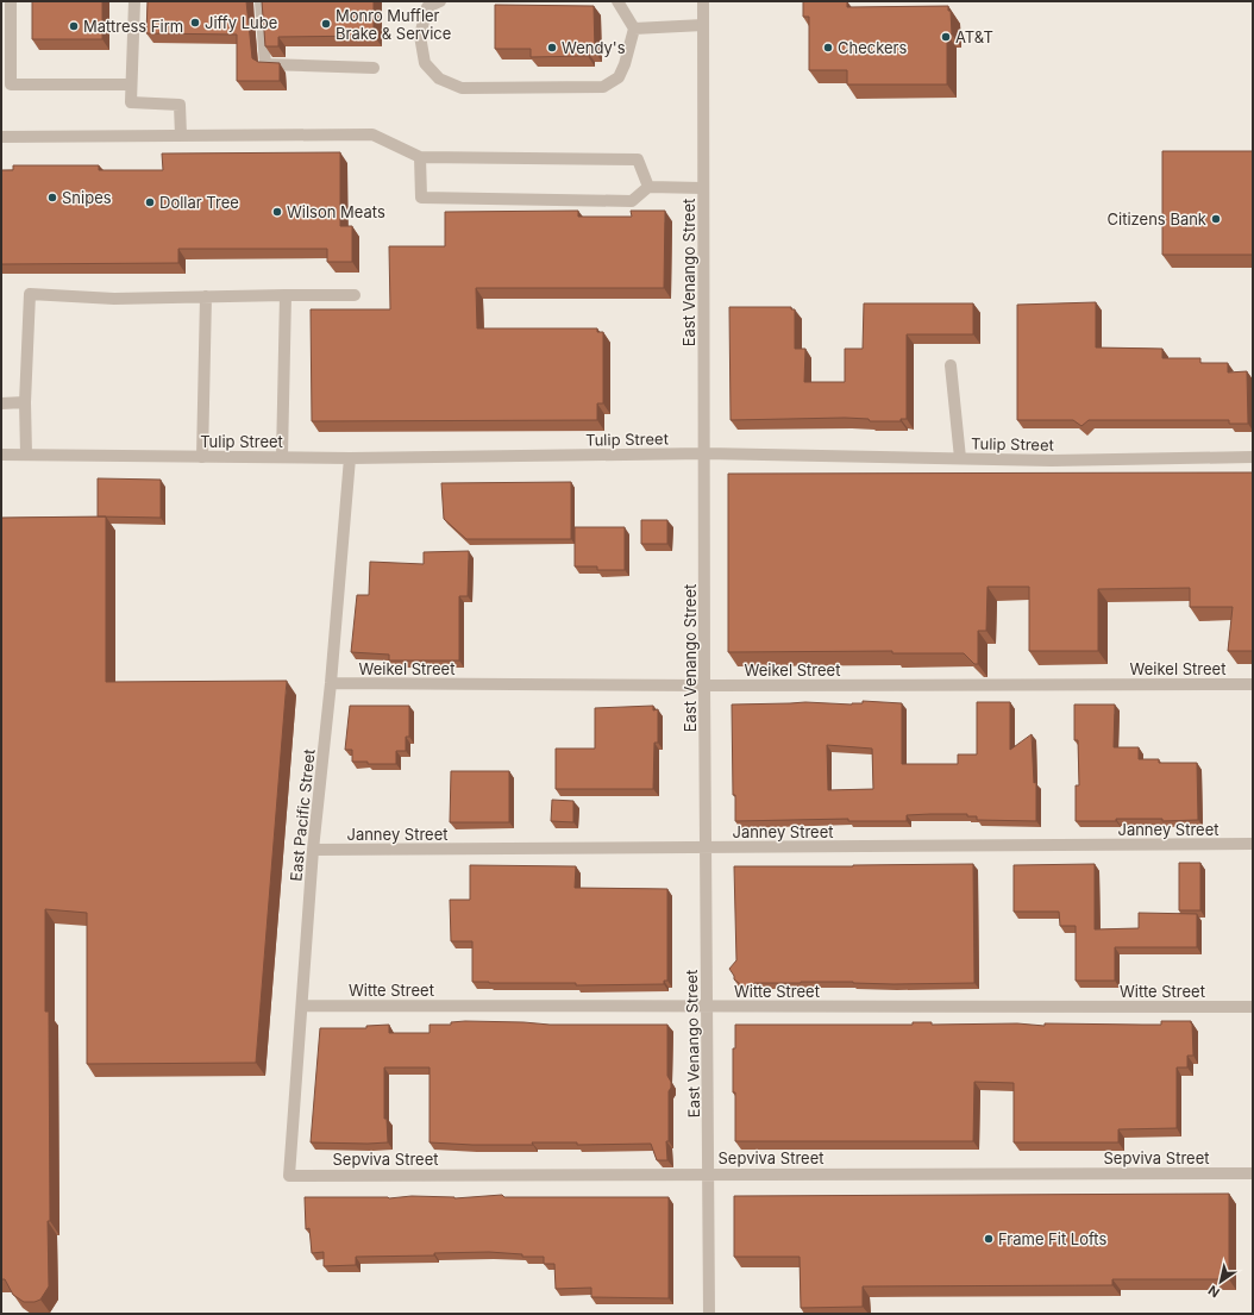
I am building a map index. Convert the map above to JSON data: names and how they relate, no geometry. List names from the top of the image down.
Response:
{
  "streets": {
    "street": [
      "East Venango Street",
      "Tulip Street",
      "Weikel Street",
      "East Pacific Street",
      "Janney Street",
      "Witte Street",
      "Sepviva Street"
    ]
  },
  "crossings": [
    ["East Venango Street", "Tulip Street"],
    ["East Venango Street", "Weikel Street"],
    ["East Venango Street", "Janney Street"],
    ["East Venango Street", "Witte Street"],
    ["East Venango Street", "Sepviva Street"],
    ["Tulip Street", "East Pacific Street"],
    ["Weikel Street", "East Pacific Street"],
    ["East Pacific Street", "Janney Street"],
    ["East Pacific Street", "Witte Street"],
    ["East Pacific Street", "Sepviva Street"]
  ],
  "places": [
    "Jiffy Lube",
    "Monro Muffler Brake & Service",
    "Mattress Firm",
    "AT&T",
    "Wendy's",
    "Checkers",
    "Snipes",
    "Dollar Tree",
    "Wilson Meats",
    "Citizens Bank",
    "Frame Fit Lofts"
  ],
  "north": "bottom left"
}
